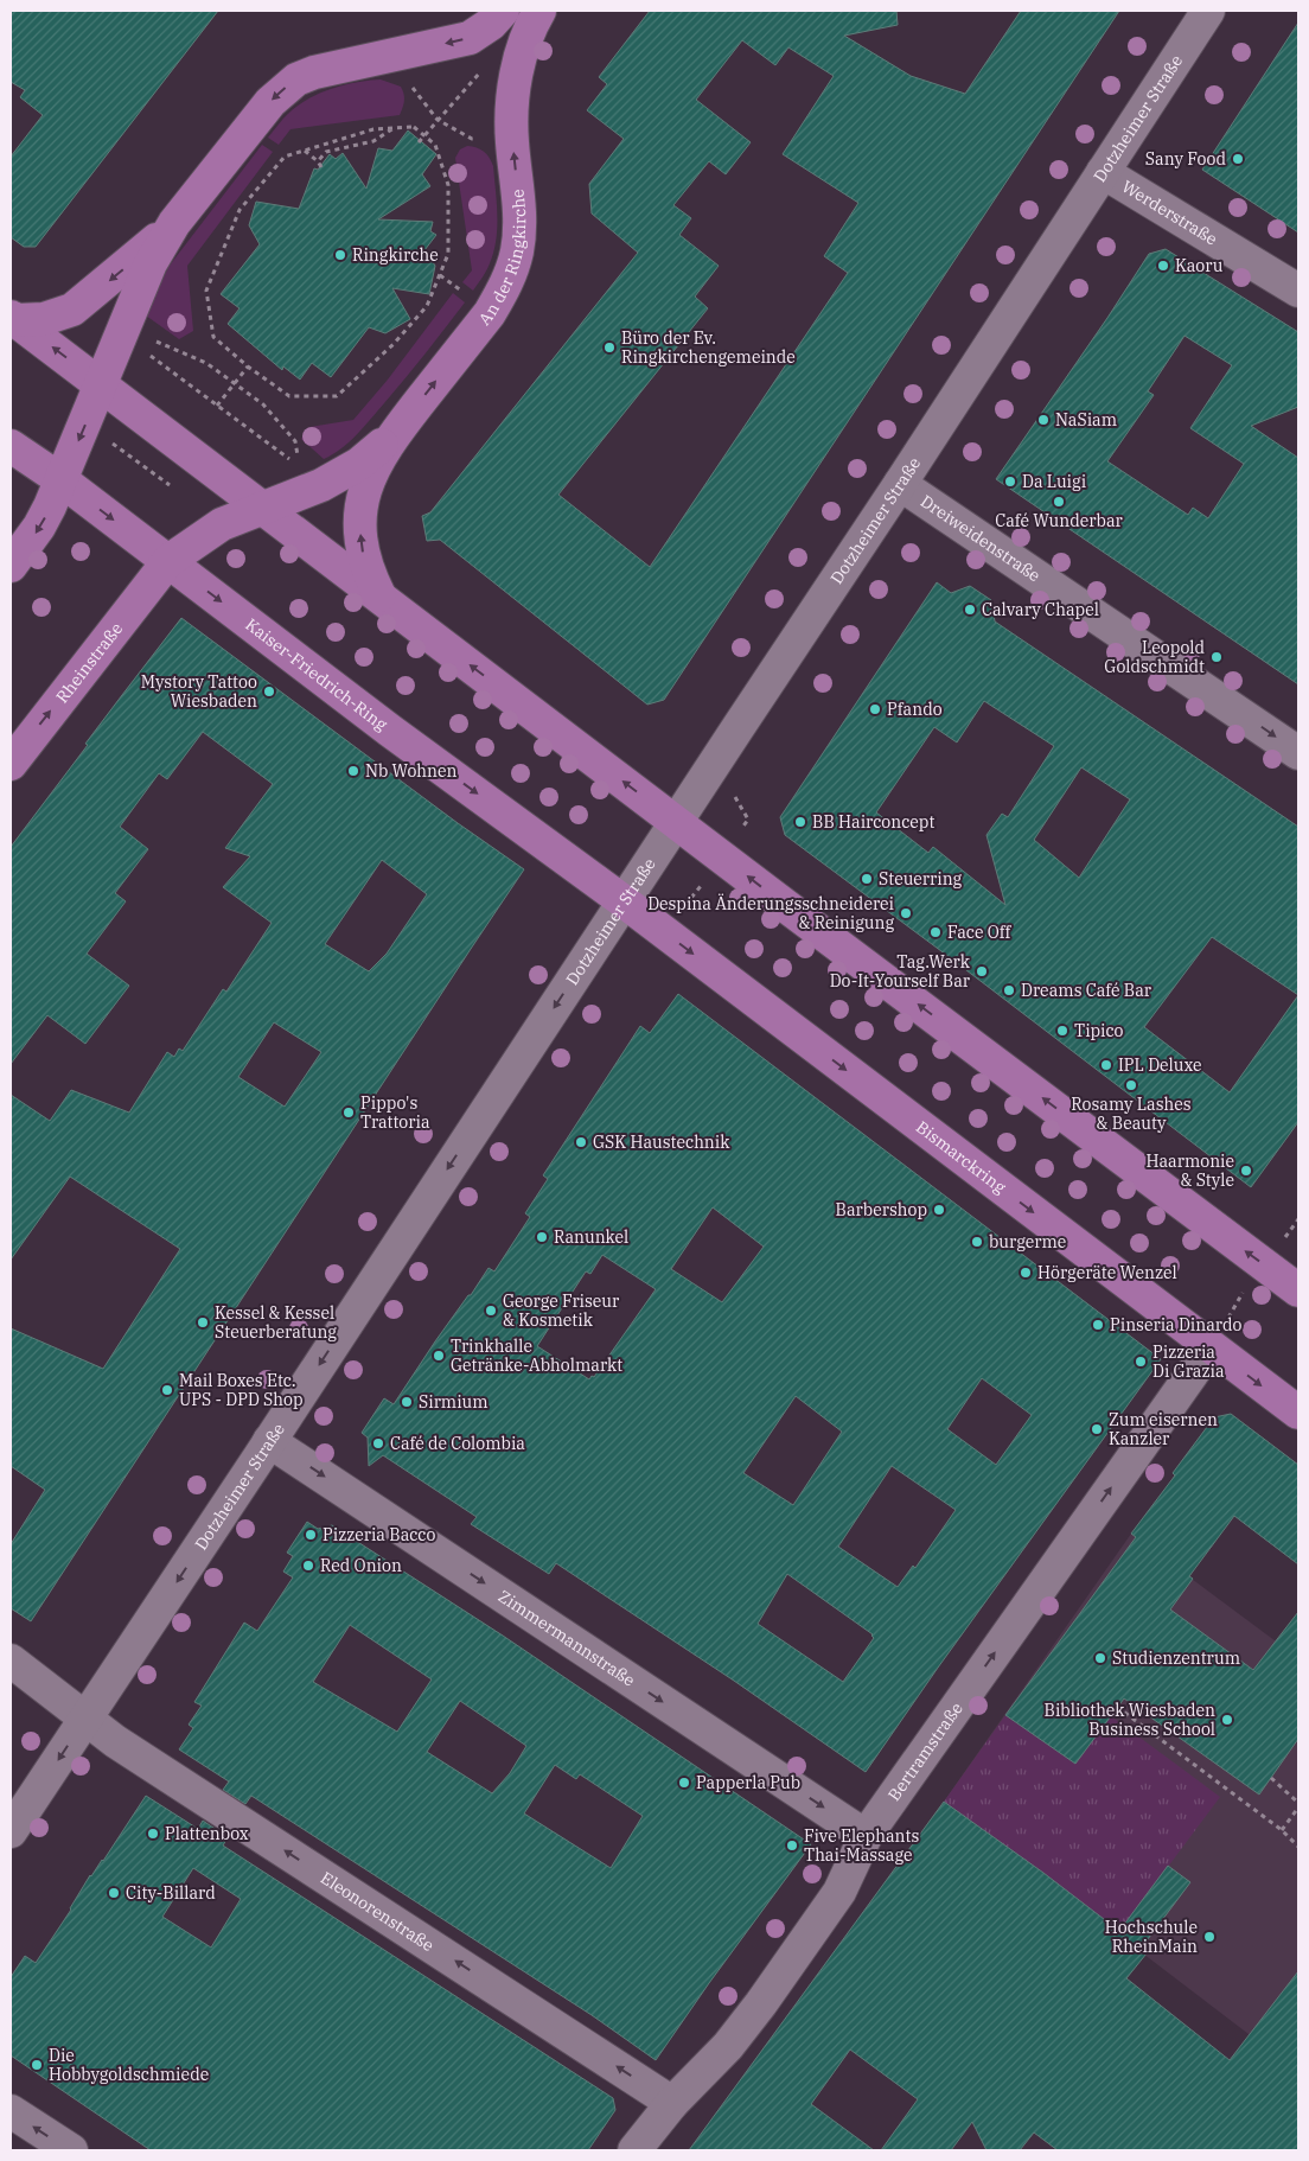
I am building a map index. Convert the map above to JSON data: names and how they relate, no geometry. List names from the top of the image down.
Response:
{
  "streets": {
    "main road": [
      "An der Ringkirche",
      "Rheinstraße",
      "Kaiser-Friedrich-Ring",
      "Bismarckring"
    ],
    "street": [
      "Dotzheimer Straße",
      "Werderstraße",
      "Dreiweidenstraße",
      "Zimmermannstraße",
      "Bertramstraße",
      "Eleonorenstraße"
    ]
  },
  "crossings": [
    ["Dotzheimer Straße", "Werderstraße"],
    ["Dotzheimer Straße", "Dreiweidenstraße"],
    ["Dotzheimer Straße", "Kaiser-Friedrich-Ring"],
    ["Dotzheimer Straße", "Bismarckring"],
    ["Dotzheimer Straße", "Zimmermannstraße"],
    ["Dotzheimer Straße", "Eleonorenstraße"],
    ["An der Ringkirche", "Rheinstraße"],
    ["An der Ringkirche", "Kaiser-Friedrich-Ring"],
    ["Rheinstraße", "Kaiser-Friedrich-Ring"],
    ["Kaiser-Friedrich-Ring", "Bismarckring"],
    ["Bismarckring", "Bertramstraße"],
    ["Zimmermannstraße", "Bertramstraße"],
    ["Bertramstraße", "Eleonorenstraße"]
  ],
  "one_way": [
    "Dotzheimer Straße",
    "An der Ringkirche",
    "Dreiweidenstraße",
    "Zimmermannstraße",
    "Bertramstraße",
    "Eleonorenstraße"
  ],
  "places": [
    "Sany Food",
    "Ringkirche",
    "Kaoru",
    "Büro der Ev. Ringkirchengemeinde",
    "NaSiam",
    "Da Luigi",
    "Café Wunderbar",
    "Calvary Chapel",
    "Leopold Goldschmidt",
    "Mystory Tattoo Wiesbaden",
    "Pfando",
    "Nb Wohnen",
    "BB Hairconcept",
    "Steuerring",
    "Despina Änderungsschneiderei & Reinigung",
    "Face Off",
    "Tag.Werk Do-It-Yourself Bar",
    "Dreams Café Bar",
    "Tipico",
    "IPL Deluxe",
    "Rosamy Lashes & Beauty",
    "Pippo's Trattoria",
    "GSK Haustechnik",
    "Haarmonie & Style",
    "Barbershop",
    "Ranunkel",
    "burgerme",
    "Hörgeräte Wenzel",
    "George Friseur & Kosmetik",
    "Kessel & Kessel Steuerberatung",
    "Pinseria Dinardo",
    "Trinkhalle Getränke-Abholmarkt",
    "Pizzeria Di Grazia",
    "Mail Boxes Etc. UPS - DPD Shop",
    "Sirmium",
    "Zum eisernen Kanzler",
    "Café de Colombia",
    "Pizzeria Bacco",
    "Red Onion",
    "Studienzentrum",
    "Bibliothek Wiesbaden Business School",
    "Papperla Pub",
    "Plattenbox",
    "Five Elephants Thai-Massage",
    "City-Billard",
    "Hochschule RheinMain",
    "Die Hobbygoldschmiede"
  ]
}
